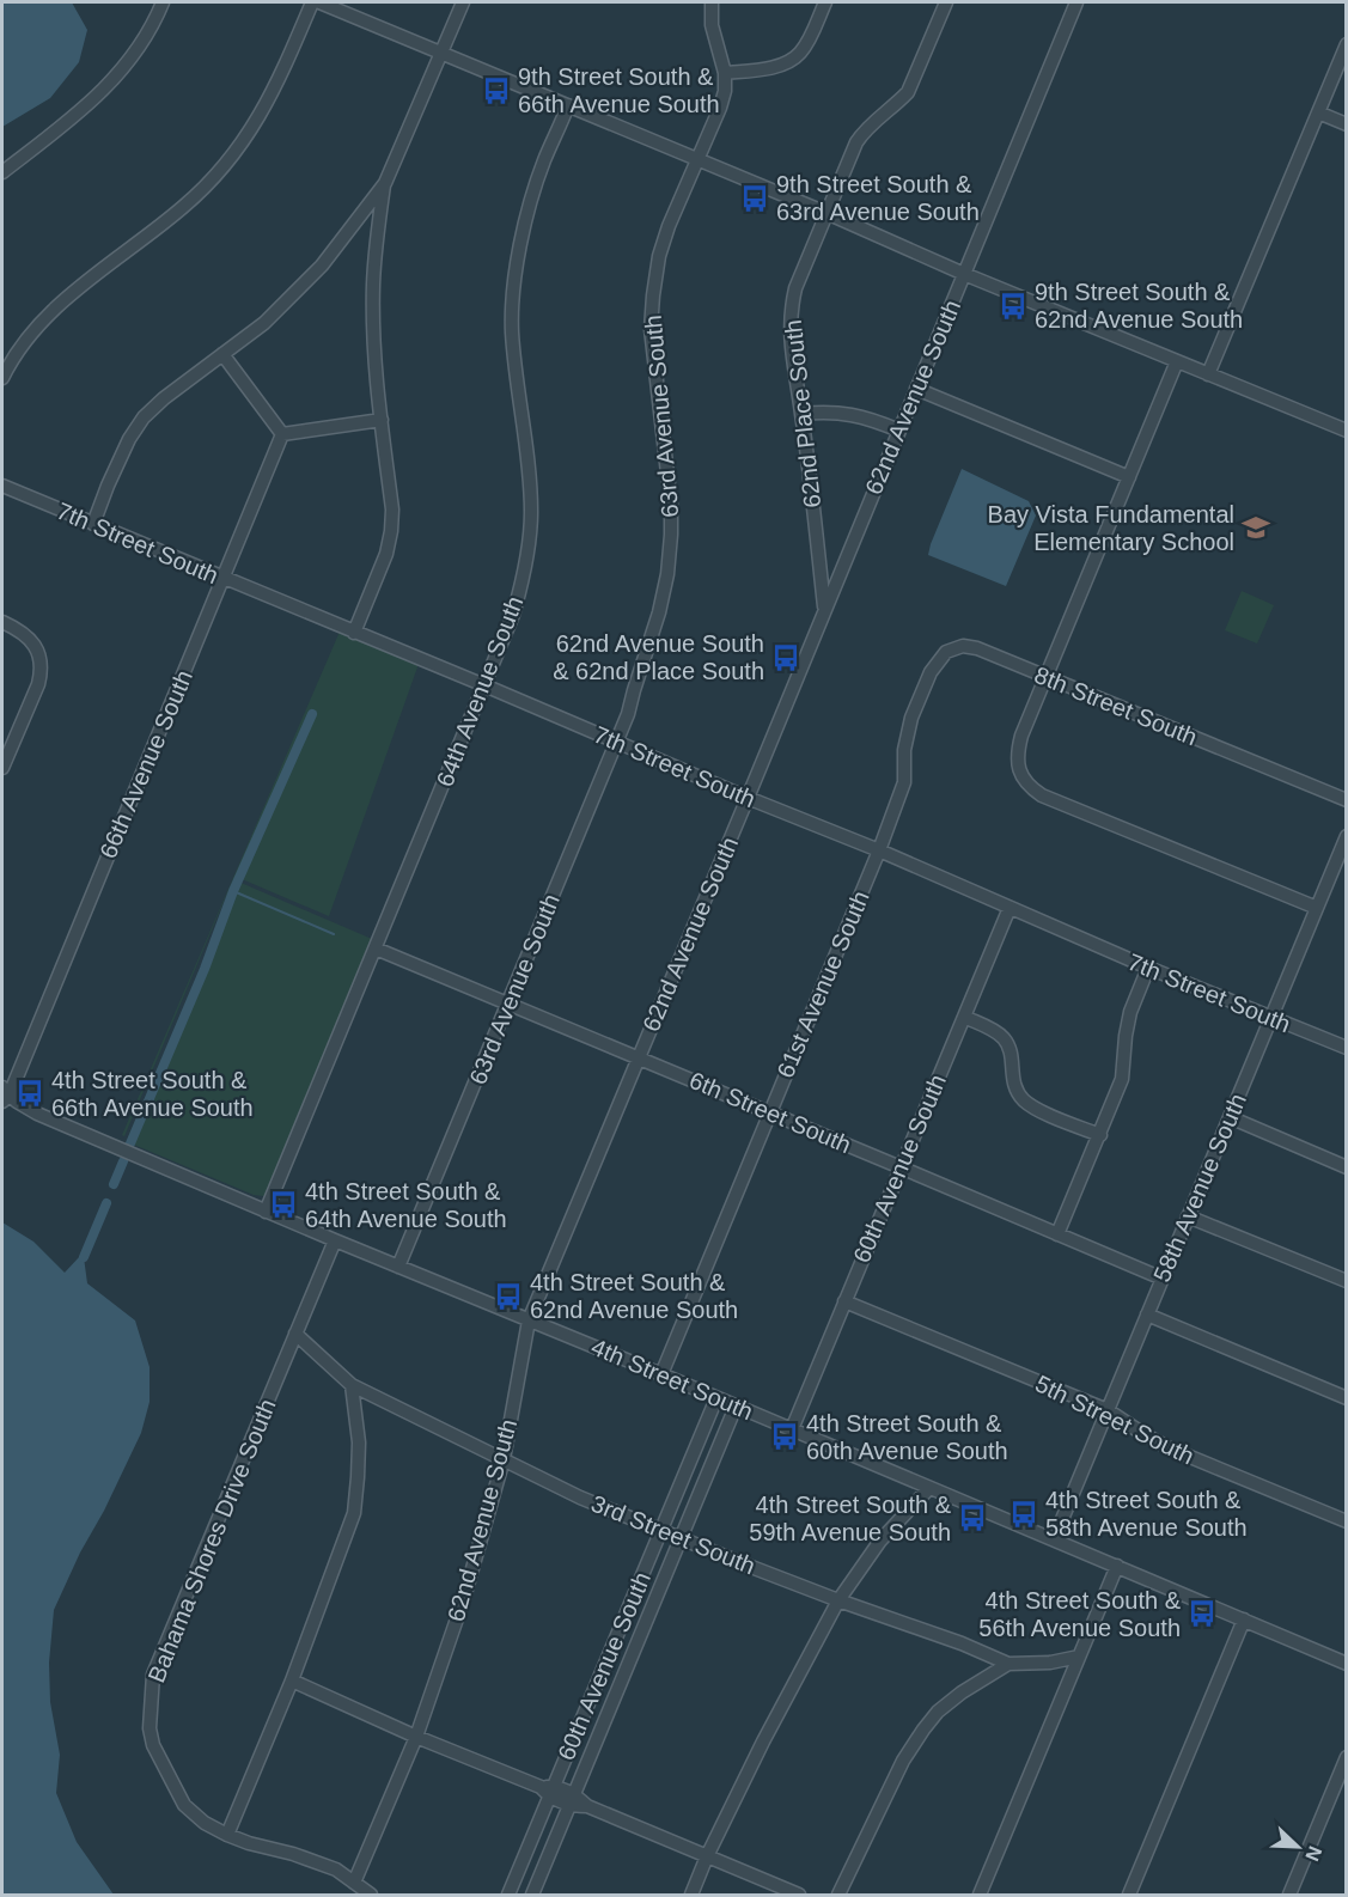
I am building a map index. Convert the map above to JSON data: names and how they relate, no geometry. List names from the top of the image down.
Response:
{
  "streets": {
    "street": [
      "62nd Avenue South",
      "62nd Place South",
      "63rd Avenue South",
      "7th Street South",
      "64th Avenue South",
      "8th Street South",
      "66th Avenue South",
      "61st Avenue South",
      "6th Street South",
      "60th Avenue South",
      "58th Avenue South",
      "4th Street South",
      "5th Street South",
      "3rd Street South",
      "Bahama Shores Drive South"
    ]
  },
  "crossings": [
    ["62nd Avenue South", "62nd Place South"],
    ["62nd Avenue South", "7th Street South"],
    ["62nd Avenue South", "6th Street South"],
    ["62nd Avenue South", "4th Street South"],
    ["62nd Avenue South", "3rd Street South"],
    ["62nd Avenue South", "Bahama Shores Drive South"],
    ["63rd Avenue South", "7th Street South"],
    ["63rd Avenue South", "6th Street South"],
    ["63rd Avenue South", "4th Street South"],
    ["7th Street South", "64th Avenue South"],
    ["7th Street South", "66th Avenue South"],
    ["7th Street South", "61st Avenue South"],
    ["7th Street South", "60th Avenue South"],
    ["7th Street South", "58th Avenue South"],
    ["64th Avenue South", "6th Street South"],
    ["64th Avenue South", "4th Street South"],
    ["8th Street South", "61st Avenue South"],
    ["66th Avenue South", "4th Street South"],
    ["61st Avenue South", "6th Street South"],
    ["61st Avenue South", "4th Street South"],
    ["6th Street South", "60th Avenue South"],
    ["6th Street South", "58th Avenue South"],
    ["60th Avenue South", "4th Street South"],
    ["60th Avenue South", "5th Street South"],
    ["60th Avenue South", "3rd Street South"],
    ["58th Avenue South", "4th Street South"],
    ["58th Avenue South", "5th Street South"],
    ["4th Street South", "Bahama Shores Drive South"],
    ["3rd Street South", "Bahama Shores Drive South"]
  ],
  "places": {
    "bus stop": [
      "9th Street South & 66th Avenue South",
      "9th Street South & 63rd Avenue South",
      "9th Street South & 62nd Avenue South",
      "62nd Avenue South & 62nd Place South",
      "4th Street South & 66th Avenue South",
      "4th Street South & 64th Avenue South",
      "4th Street South & 62nd Avenue South",
      "4th Street South & 60th Avenue South",
      "4th Street South & 58th Avenue South",
      "4th Street South & 59th Avenue South",
      "4th Street South & 56th Avenue South"
    ],
    "school or university": ["Bay Vista Fundamental Elementary School"]
  },
  "north": "bottom right"
}
